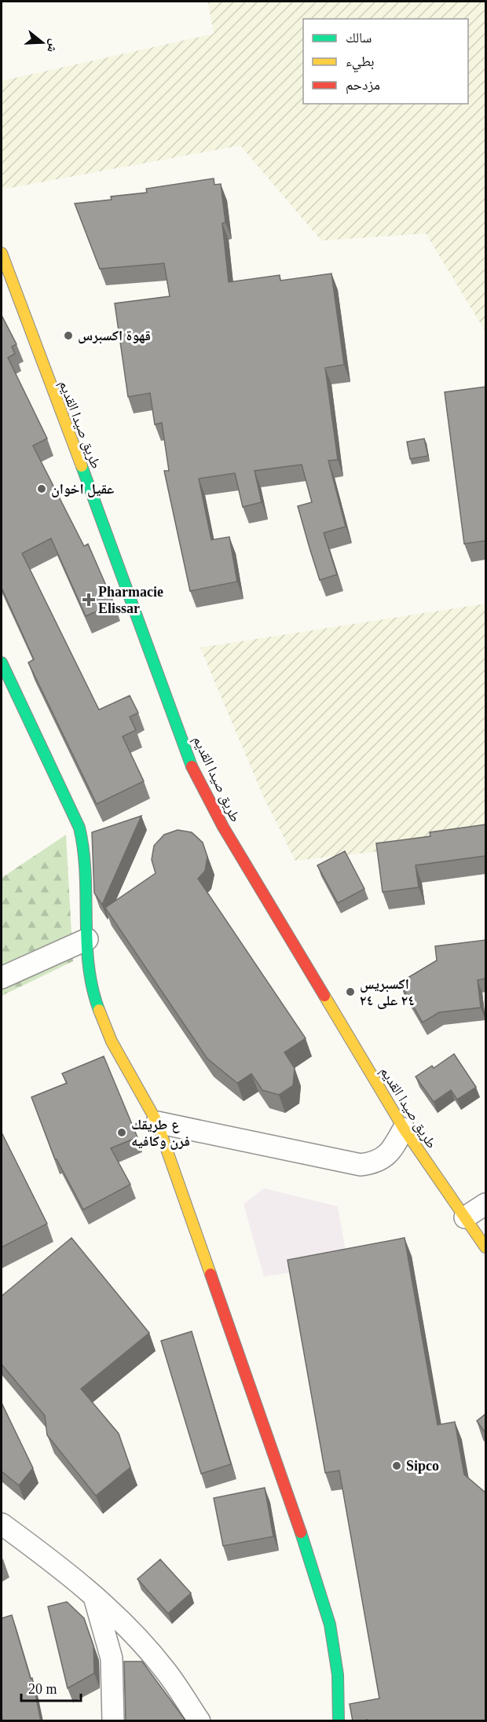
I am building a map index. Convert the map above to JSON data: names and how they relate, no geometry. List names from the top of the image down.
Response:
{
  "streets": {
    "main road": ["طريق صيدا القديم"]
  },
  "places": {
    "other": [
      "قهوة اكسبرس",
      "عقيل اخوان",
      "اكسبريس ٢٤ على ٢٤",
      "ع طريقك فرن وكافيه",
      "Sipco"
    ],
    "health": ["Pharmacie Elissar"]
  },
  "legend": ["سالك", "بطيء", "مزدحم"],
  "scale_bar": "20 m",
  "north": "right"
}
